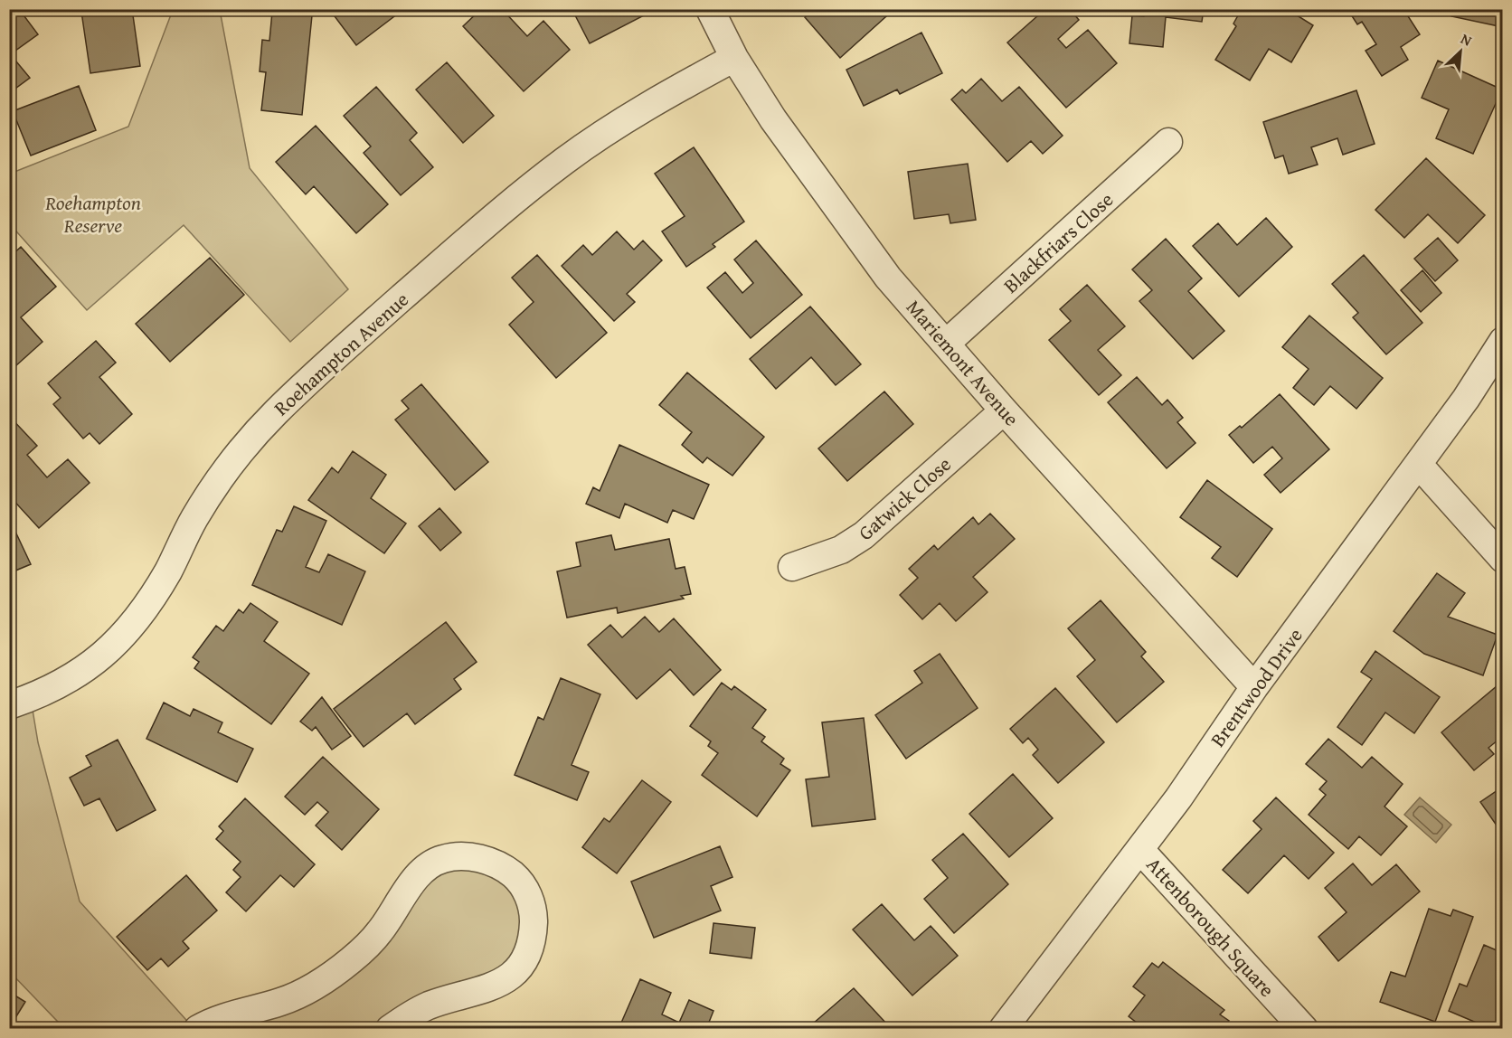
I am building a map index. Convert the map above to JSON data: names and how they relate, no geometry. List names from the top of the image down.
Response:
{
  "streets": {
    "street": [
      "Blackfriars Close",
      "Roehampton Avenue",
      "Mariemont Avenue",
      "Gatwick Close",
      "Brentwood Drive",
      "Attenborough Square"
    ]
  },
  "crossings": [
    ["Blackfriars Close", "Mariemont Avenue"],
    ["Roehampton Avenue", "Mariemont Avenue"],
    ["Mariemont Avenue", "Gatwick Close"],
    ["Mariemont Avenue", "Brentwood Drive"],
    ["Brentwood Drive", "Attenborough Square"]
  ],
  "parks": ["Roehampton Reserve"],
  "north": "top right"
}
